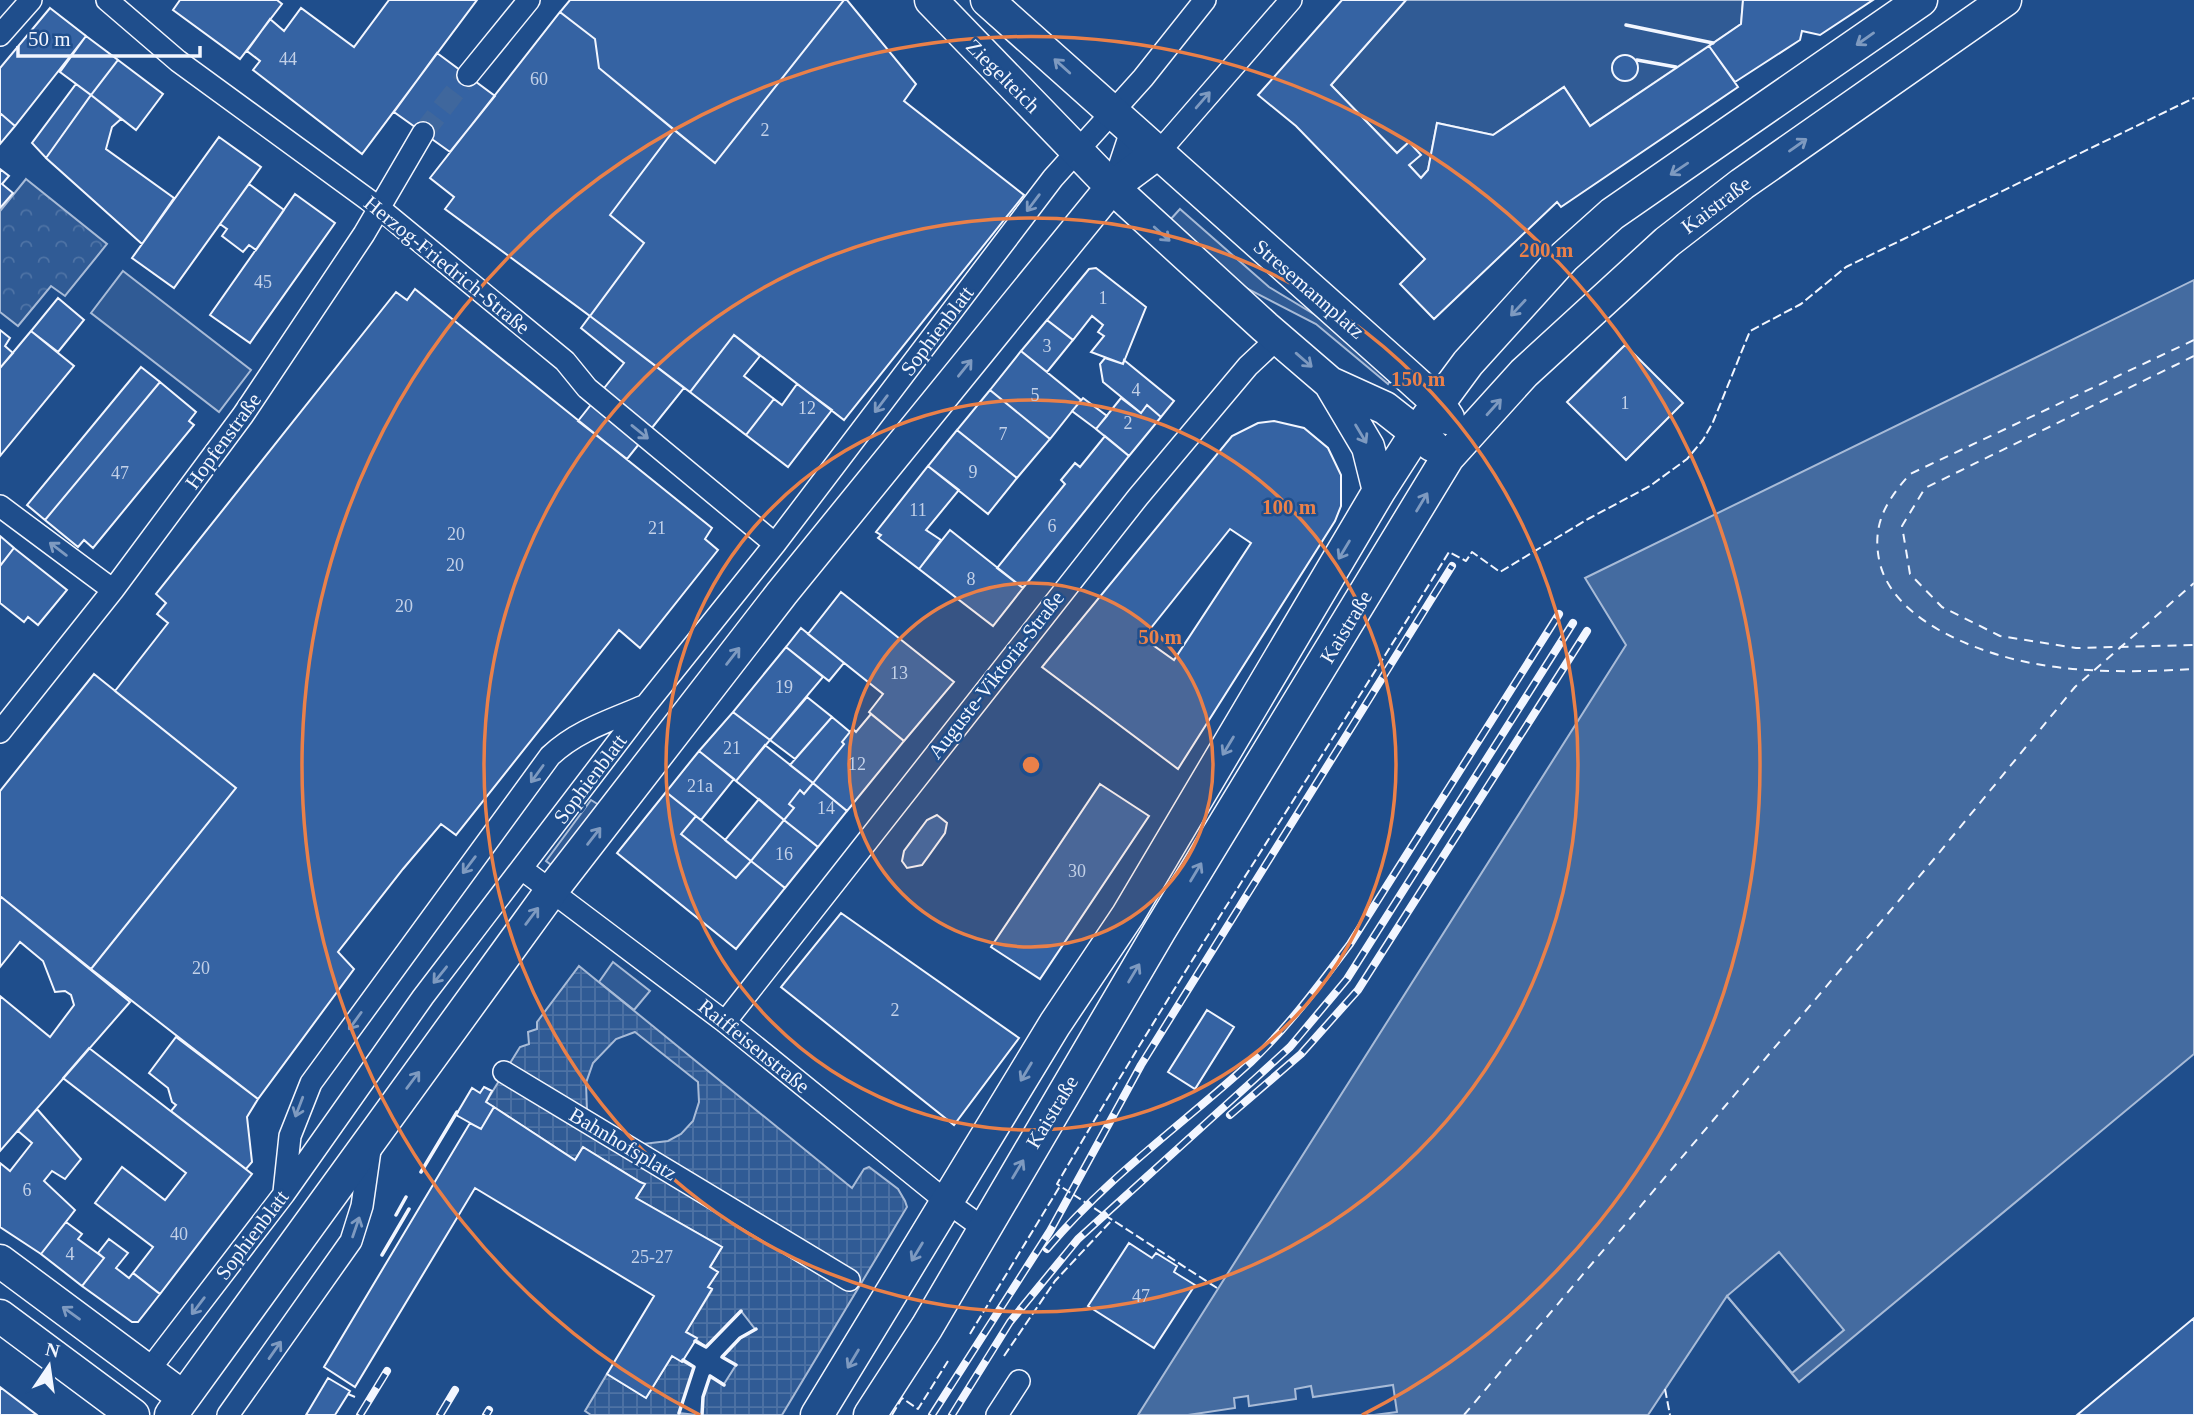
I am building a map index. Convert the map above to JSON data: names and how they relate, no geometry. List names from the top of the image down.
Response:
{
  "streets": {
    "main road": [
      "Ziegelteich",
      "Kaistraße",
      "Stresemannplatz",
      "Sophienblatt"
    ],
    "street": [
      "Herzog-Friedrich-Straße",
      "Hopfenstraße",
      "Auguste-Viktoria-Straße",
      "Raiffeisenstraße",
      "Bahnhofsplatz"
    ]
  },
  "crossings": [
    ["Ziegelteich", "Stresemannplatz"],
    ["Ziegelteich", "Sophienblatt"],
    ["Kaistraße", "Stresemannplatz"],
    ["Kaistraße", "Raiffeisenstraße"],
    ["Herzog-Friedrich-Straße", "Sophienblatt"],
    ["Herzog-Friedrich-Straße", "Hopfenstraße"],
    ["Stresemannplatz", "Sophienblatt"],
    ["Sophienblatt", "Raiffeisenstraße"],
    ["Auguste-Viktoria-Straße", "Raiffeisenstraße"]
  ],
  "one_way": ["Herzog-Friedrich-Straße"],
  "house_numbers": [
    "44",
    "60",
    "2",
    "45",
    "1",
    "3",
    "4",
    "5",
    "1",
    "12",
    "2",
    "7",
    "9",
    "47",
    "11",
    "6",
    "21",
    "20",
    "20",
    "8",
    "20",
    "13",
    "19",
    "21",
    "12",
    "21a",
    "14",
    "16",
    "30",
    "20",
    "2",
    "6",
    "40",
    "4",
    "25-27",
    "47"
  ],
  "scale_bar": "50 m",
  "north": "top",
  "rings": [
    "200 m",
    "150 m",
    "100 m",
    "50 m"
  ]
}
